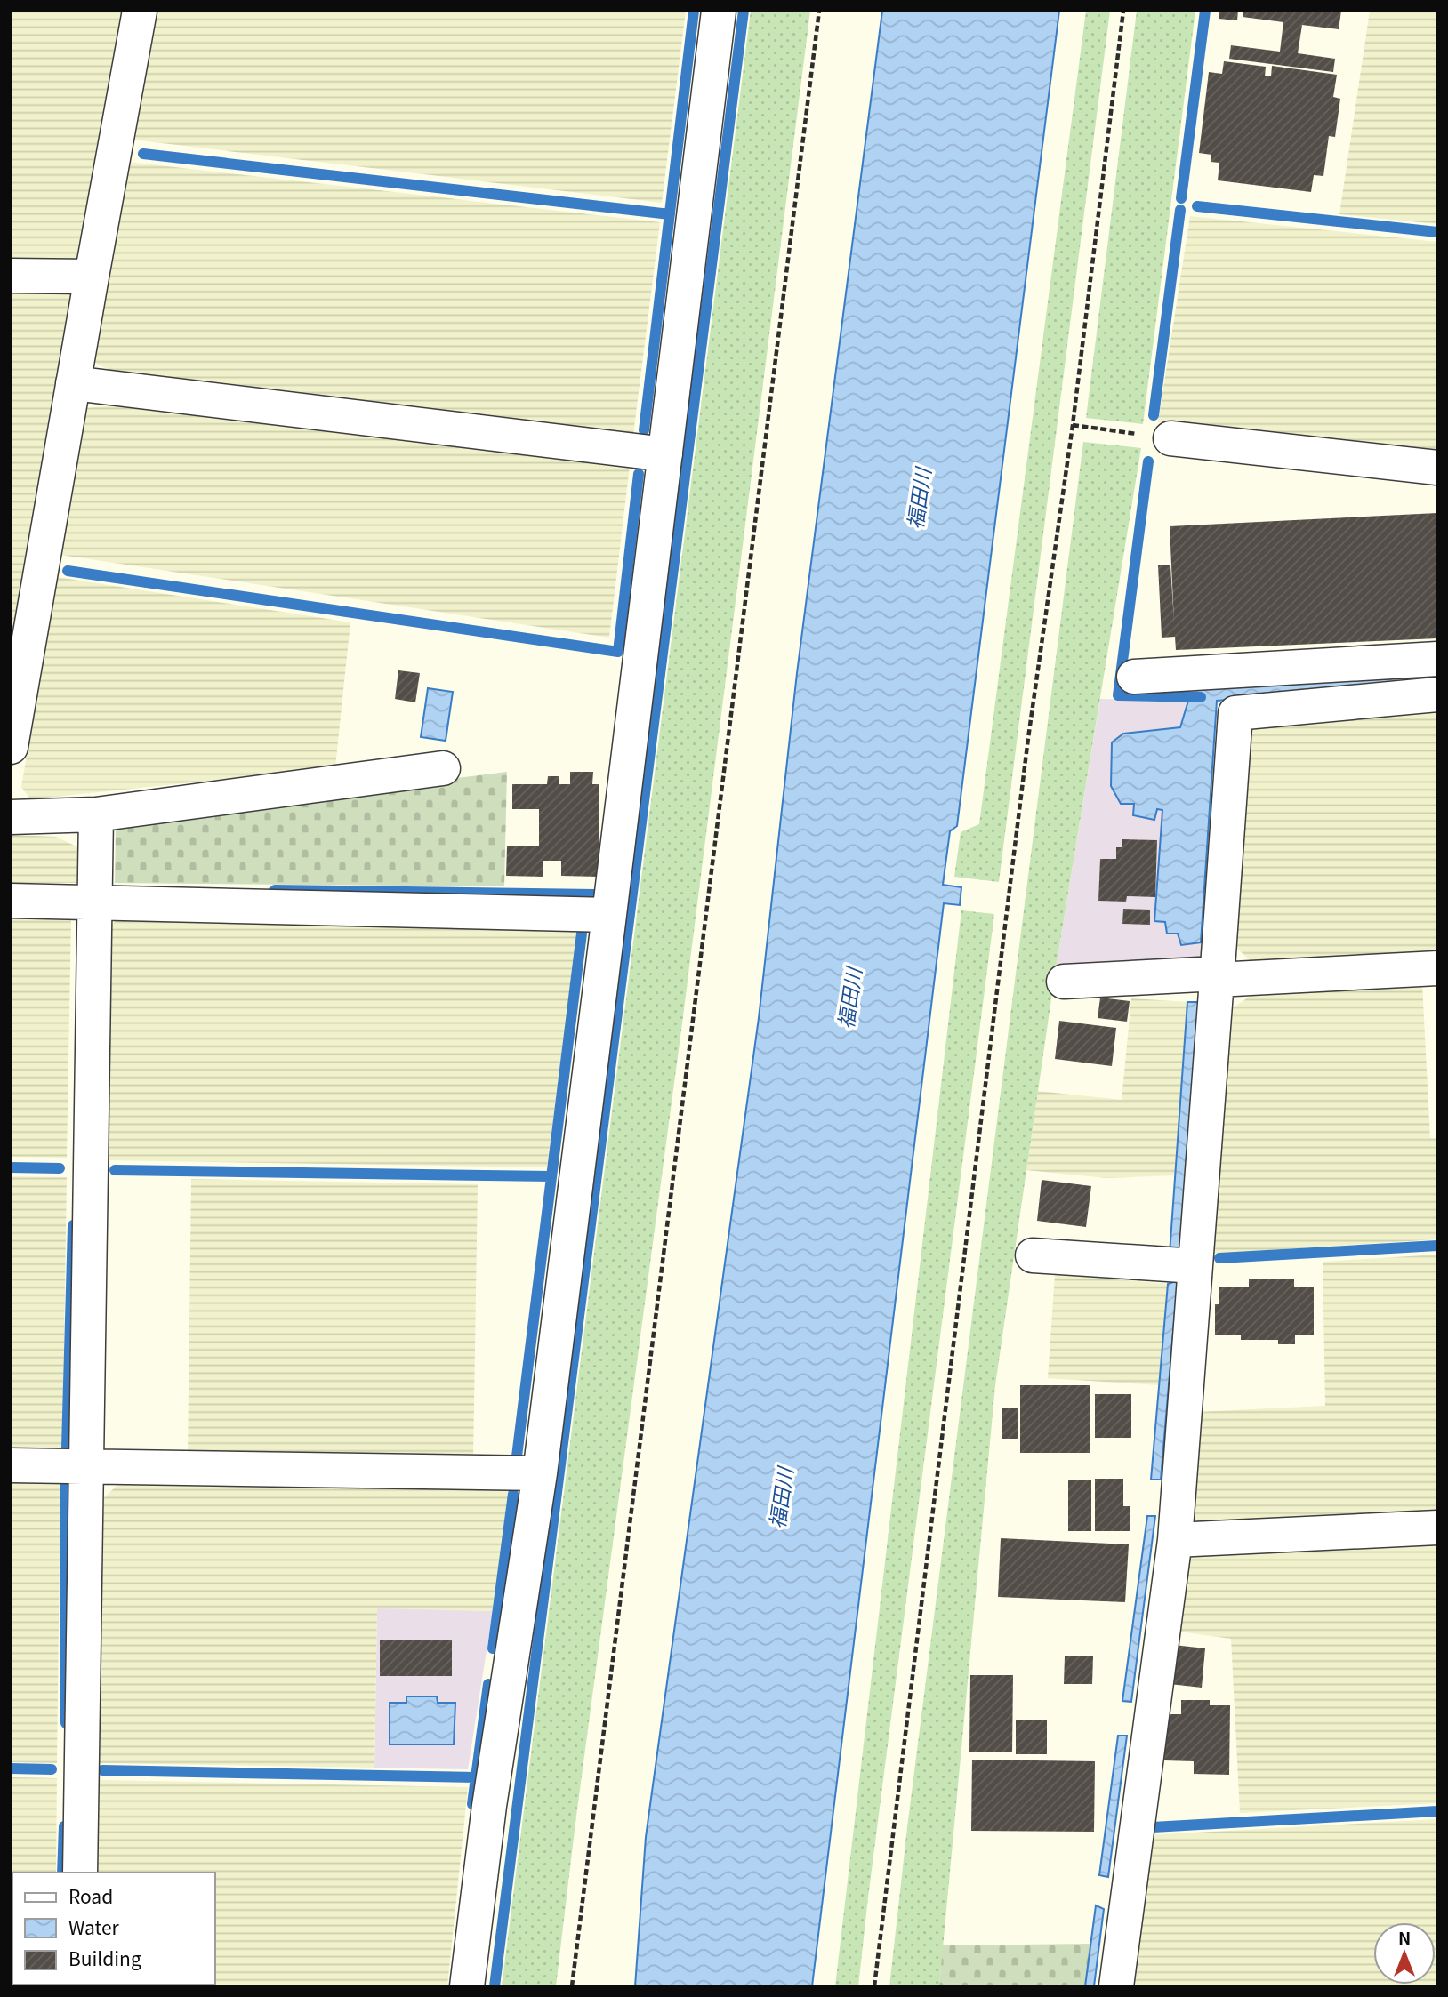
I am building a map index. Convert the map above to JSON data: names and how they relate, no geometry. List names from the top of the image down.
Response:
{
  "water": ["福田川"],
  "legend": ["Road", "Water", "Building"],
  "north": "top"
}
